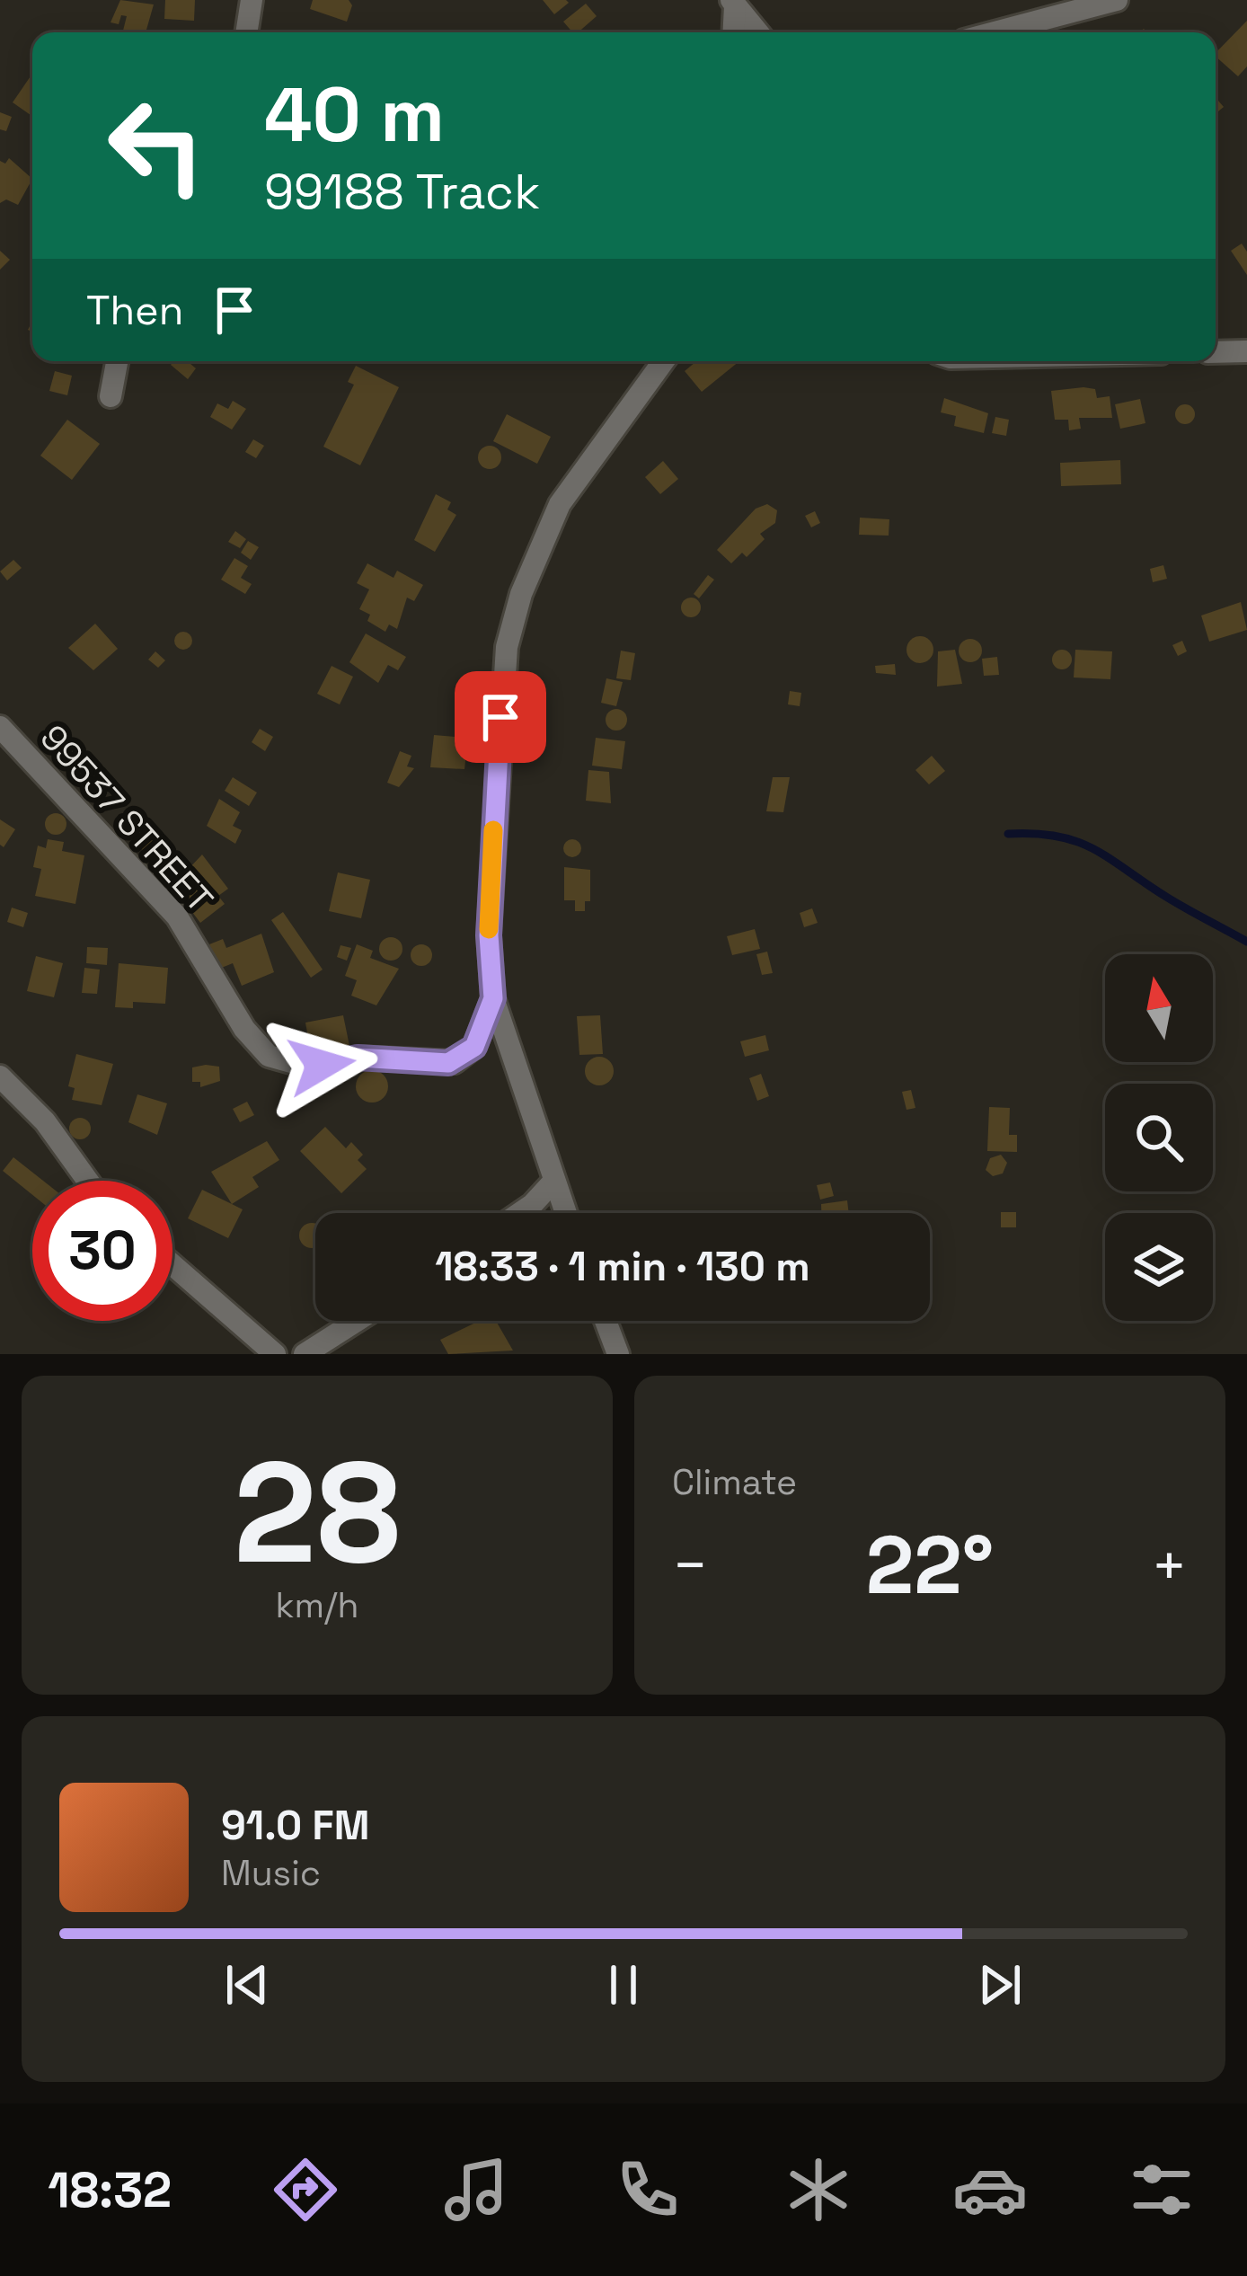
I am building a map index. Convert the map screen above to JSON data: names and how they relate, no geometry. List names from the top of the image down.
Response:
{
  "streets": {
    "street": ["99537 STREET"]
  },
  "north": "top",
  "page": {
    "turn": ["40 m", "99188 Track"],
    "then": "Then",
    "limit": "30",
    "trip": "18:33 · 1 min · 130 m",
    "tile": [
      ["28", "km/h"],
      "Climate"
    ],
    "heat": ["−", "22°", "+"],
    "song": ["91.0 FM", "Music"],
    "tabs": "18:32"
  }
}
